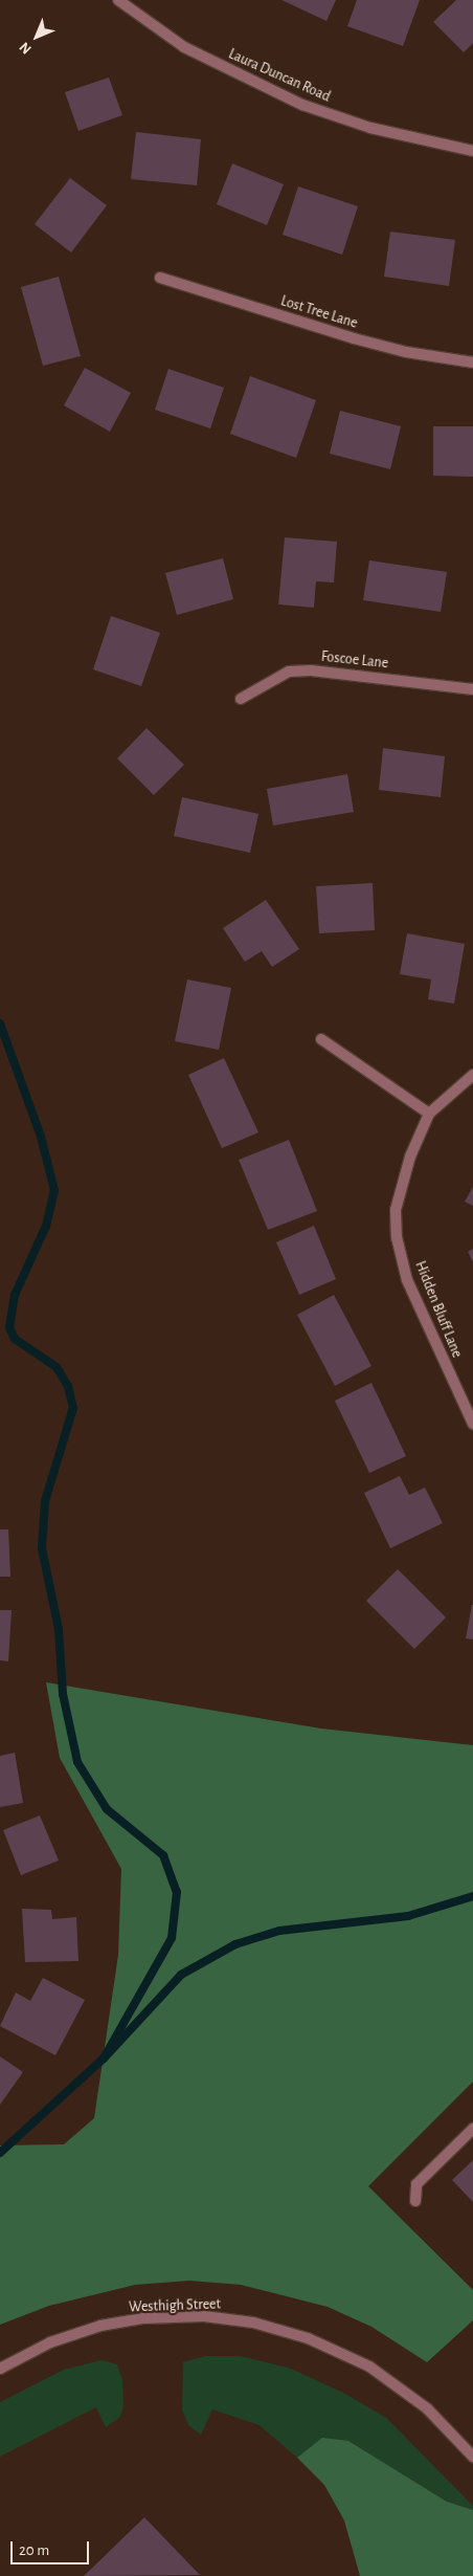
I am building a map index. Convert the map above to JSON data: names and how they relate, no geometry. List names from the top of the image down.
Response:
{
  "streets": {
    "street": [
      "Laura Duncan Road",
      "Lost Tree Lane",
      "Foscoe Lane",
      "Hidden Bluff Lane",
      "Westhigh Street"
    ]
  },
  "scale_bar": "20 m",
  "north": "bottom left"
}
